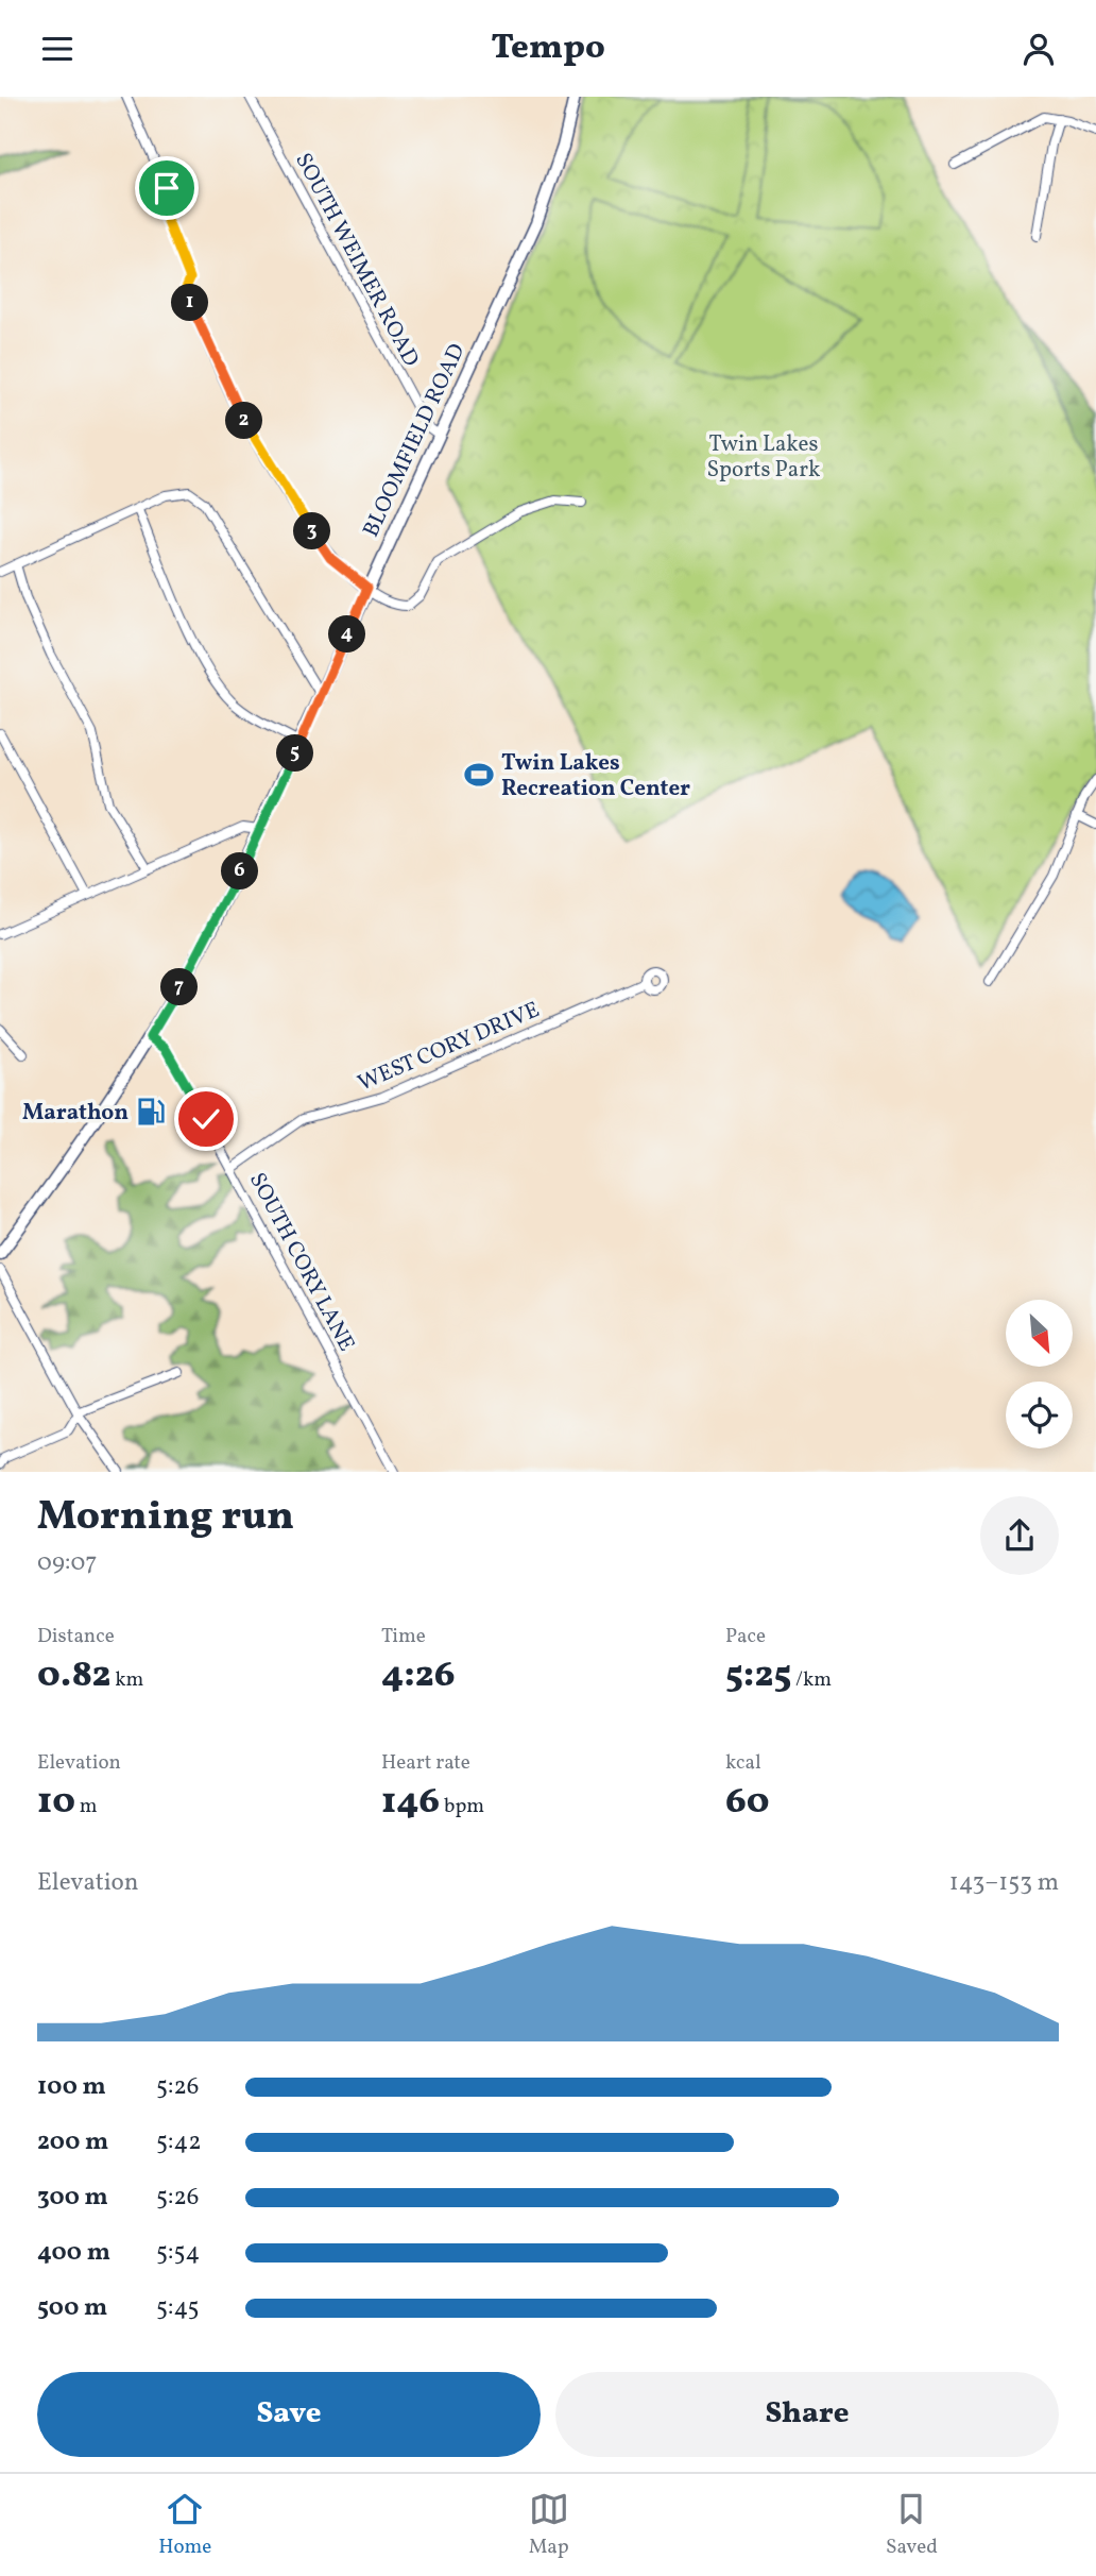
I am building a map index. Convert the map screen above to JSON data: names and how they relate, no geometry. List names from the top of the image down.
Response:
{
  "streets": {
    "main road": ["BLOOMFIELD ROAD"],
    "street": ["SOUTH WEIMER ROAD", "WEST CORY DRIVE", "SOUTH CORY LANE"]
  },
  "crossings": [
    ["SOUTH WEIMER ROAD", "BLOOMFIELD ROAD"],
    ["BLOOMFIELD ROAD", "SOUTH CORY LANE"],
    ["WEST CORY DRIVE", "SOUTH CORY LANE"]
  ],
  "parks": ["Twin Lakes Sports Park"],
  "places": {
    "sports": ["Twin Lakes Recreation Center"],
    "fuel station": ["Marathon"]
  },
  "north": "bottom right",
  "page": {
    "header": "Tempo",
    "pins": [
      "1",
      "2",
      "3",
      "4",
      "5",
      "6",
      "7"
    ],
    "heading": ["Morning run", "09:07"],
    "stats": [
      ["Distance", "0.82 km"],
      ["Time", "4:26"],
      ["Pace", "5:25 /km"],
      ["Elevation", "10 m"],
      ["Heart rate", "146 bpm"],
      ["kcal", "60"]
    ],
    "chart": ["Elevation", "143–153 m"],
    "list": [
      {
        "name": "100 m",
        "note": "5:26"
      },
      {
        "name": "200 m",
        "note": "5:42"
      },
      {
        "name": "300 m",
        "note": "5:26"
      },
      {
        "name": "400 m",
        "note": "5:54"
      },
      {
        "name": "500 m",
        "note": "5:45"
      }
    ],
    "buttons": ["Save", "Share"],
    "tabs": ["Home", "Map", "Saved"]
  }
}
